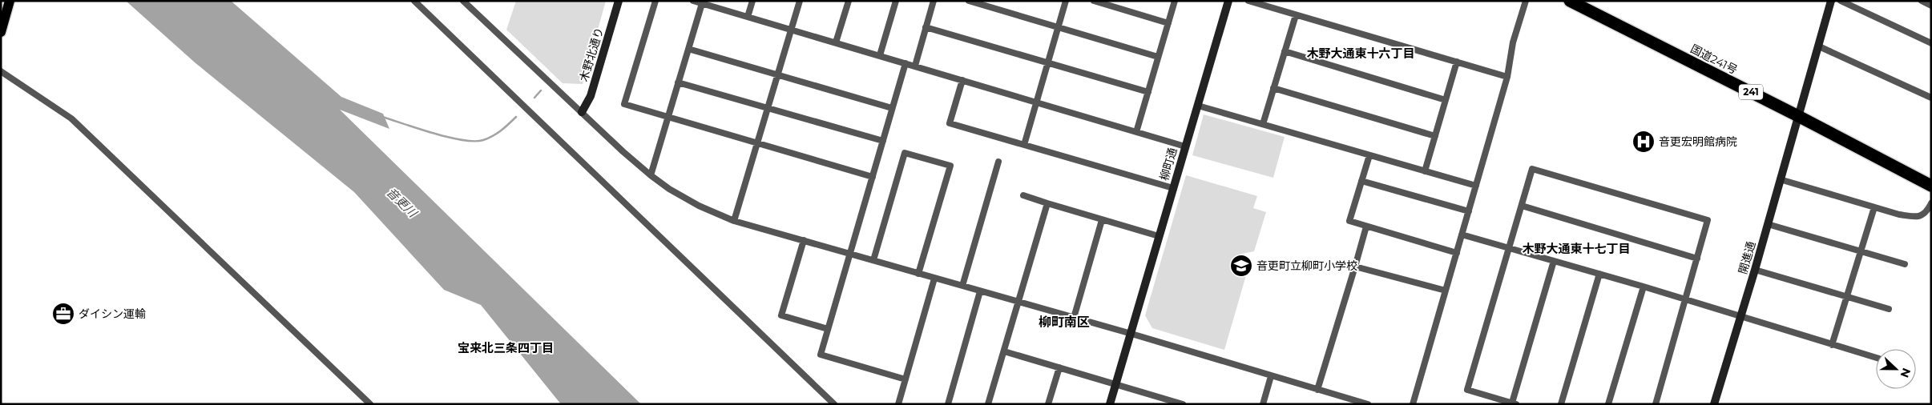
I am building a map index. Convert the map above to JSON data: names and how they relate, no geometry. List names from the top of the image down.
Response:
{
  "streets": {
    "highway": ["国道241号", "241"],
    "street": ["木野北通り", "柳町通", "開進通"]
  },
  "crossings": [
    ["国道241号", "開進通"]
  ],
  "districts": [
    "木野大通東十六丁目",
    "木野大通東十七丁目",
    "柳町南区",
    "宝来北三条四丁目"
  ],
  "water": ["音更川"],
  "places": {
    "hospital": ["音更宏明館病院"],
    "school or university": ["音更町立柳町小学校"],
    "office": ["ダイシン運輸"]
  },
  "north": "right"
}
